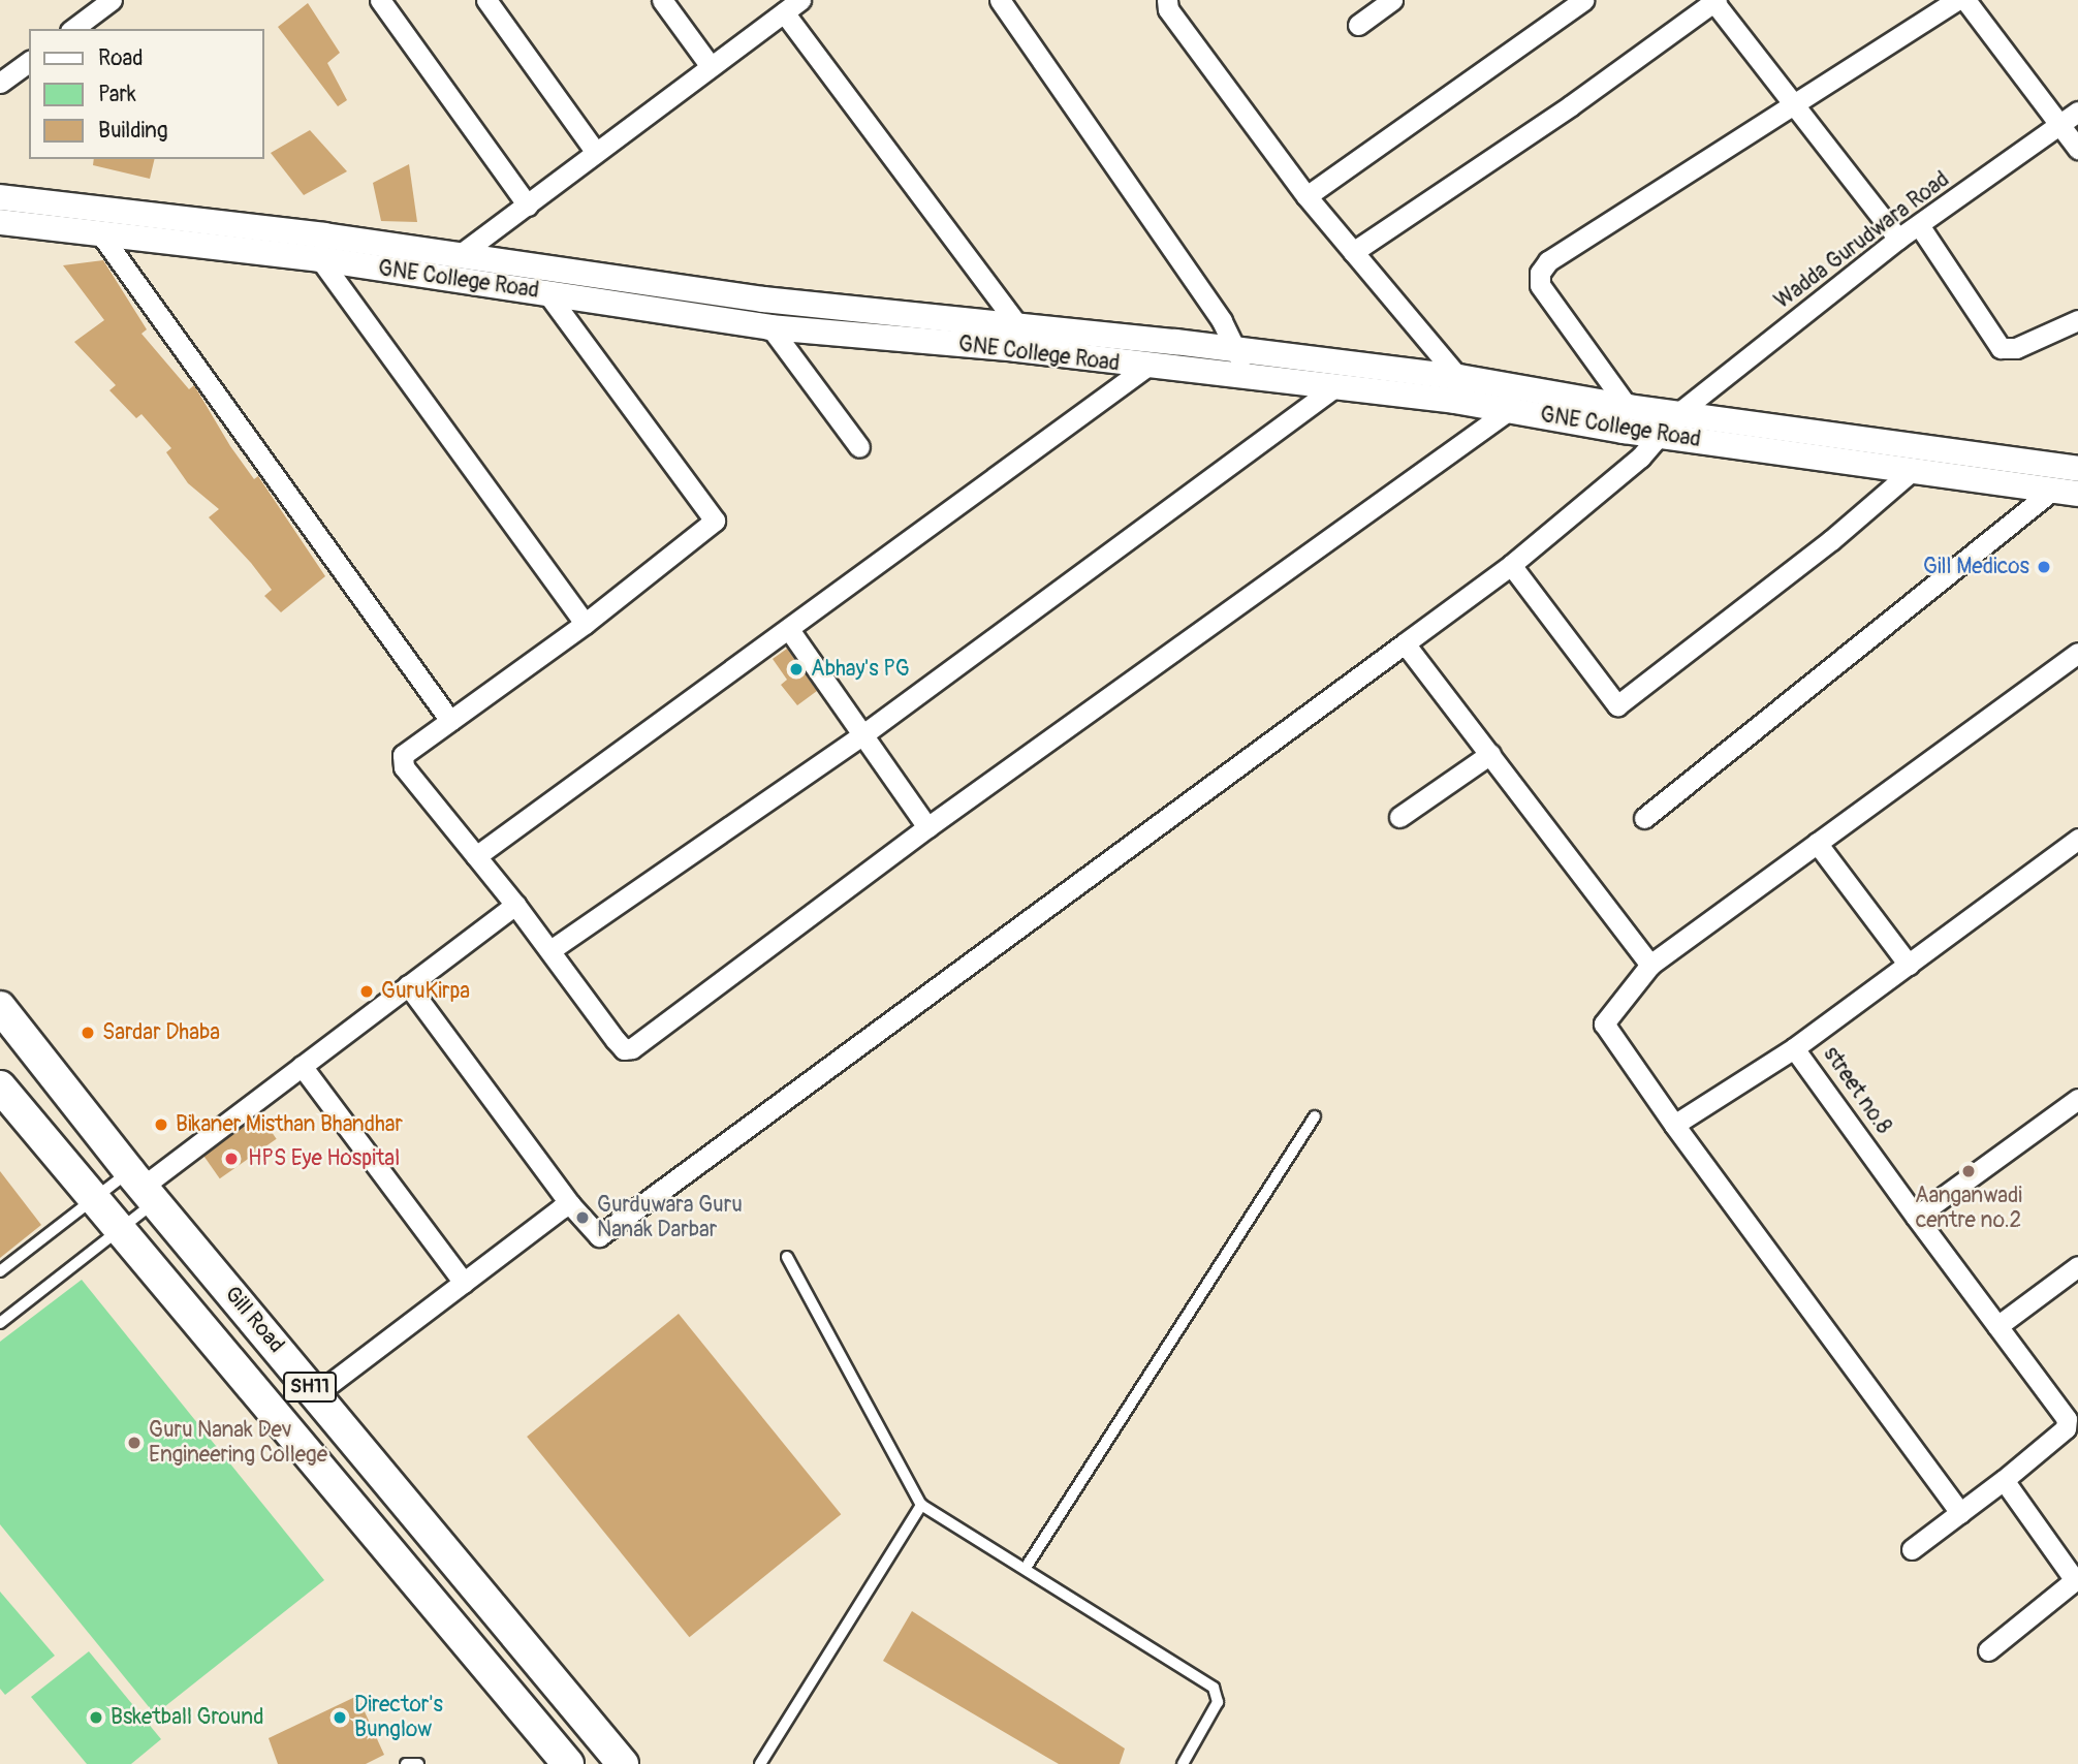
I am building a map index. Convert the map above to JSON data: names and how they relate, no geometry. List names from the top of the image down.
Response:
{
  "streets": {
    "main road": ["Gill Road", "SH11"],
    "street": ["Wadda Gurudwara Road", "GNE College Road", "street no.8"]
  },
  "crossings": [
    ["Wadda Gurudwara Road", "GNE College Road"]
  ],
  "places": [
    "Gill Medicos",
    "Abhay's PG",
    "GuruKirpa",
    "Sardar Dhaba",
    "Bikaner Misthan Bhandhar",
    "HPS Eye Hospital",
    "Aanganwadi centre no.2",
    "Gurduwara Guru Nanak Darbar",
    "Guru Nanak Dev Engineering College",
    "Bsketball Ground",
    "Director's Bunglow"
  ],
  "legend": ["Road", "Park", "Building"]
}
